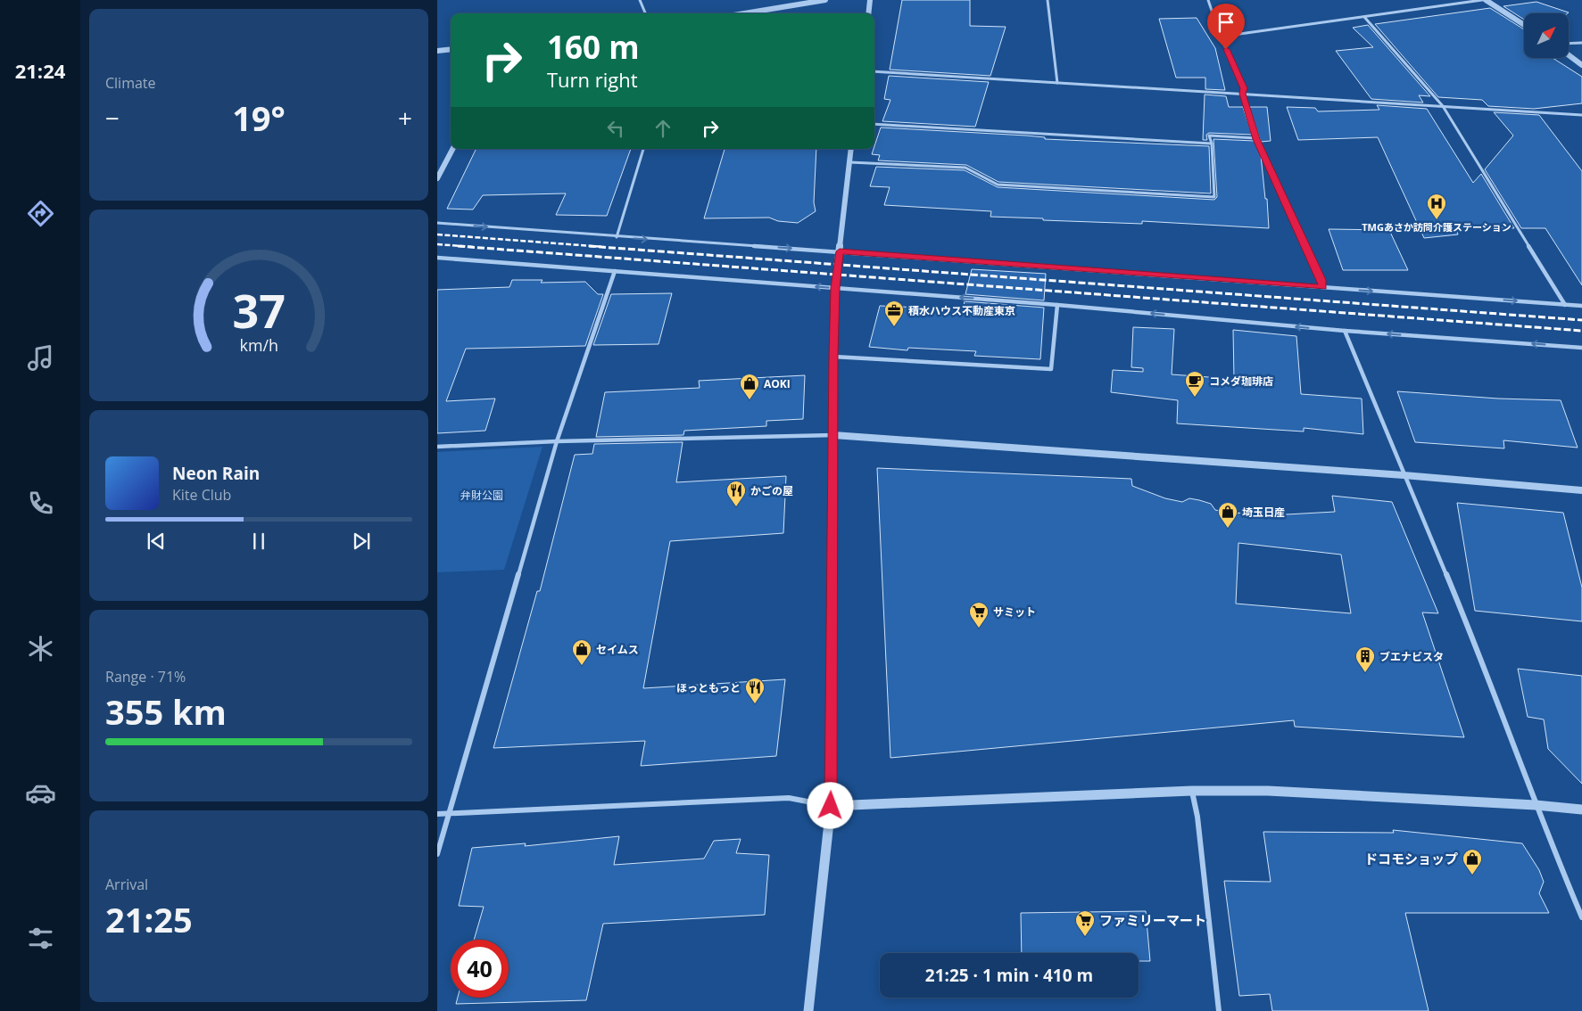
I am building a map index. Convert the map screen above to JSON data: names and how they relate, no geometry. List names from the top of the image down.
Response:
{
  "parks": ["弁財公園"],
  "places": {
    "hospital": ["TMGあさか訪問介護ステーション"],
    "office": ["積水ハウス不動産東京"],
    "cafe": ["コメダ珈琲店"],
    "shop": [
      "AOKI",
      "埼玉日産",
      "セイムス",
      "ドコモショップ"
    ],
    "restaurant": ["かごの屋", "ほっともっと"],
    "supermarket": ["サミット", "ファミリーマート"],
    "building": ["ブエナビスタ"]
  },
  "north": "top right",
  "page": {
    "tabs": "21:24",
    "tile": [
      "Climate",
      ["Range · 71%", "355 km"],
      ["Arrival", "21:25"]
    ],
    "turn": ["160 m", "Turn right"],
    "heat": ["−", "19°", "+"],
    "song": ["Neon Rain", "Kite Club"],
    "limit": "40",
    "trip": "21:25 · 1 min · 410 m",
    "gauge": ["37", "km/h"]
  }
}
